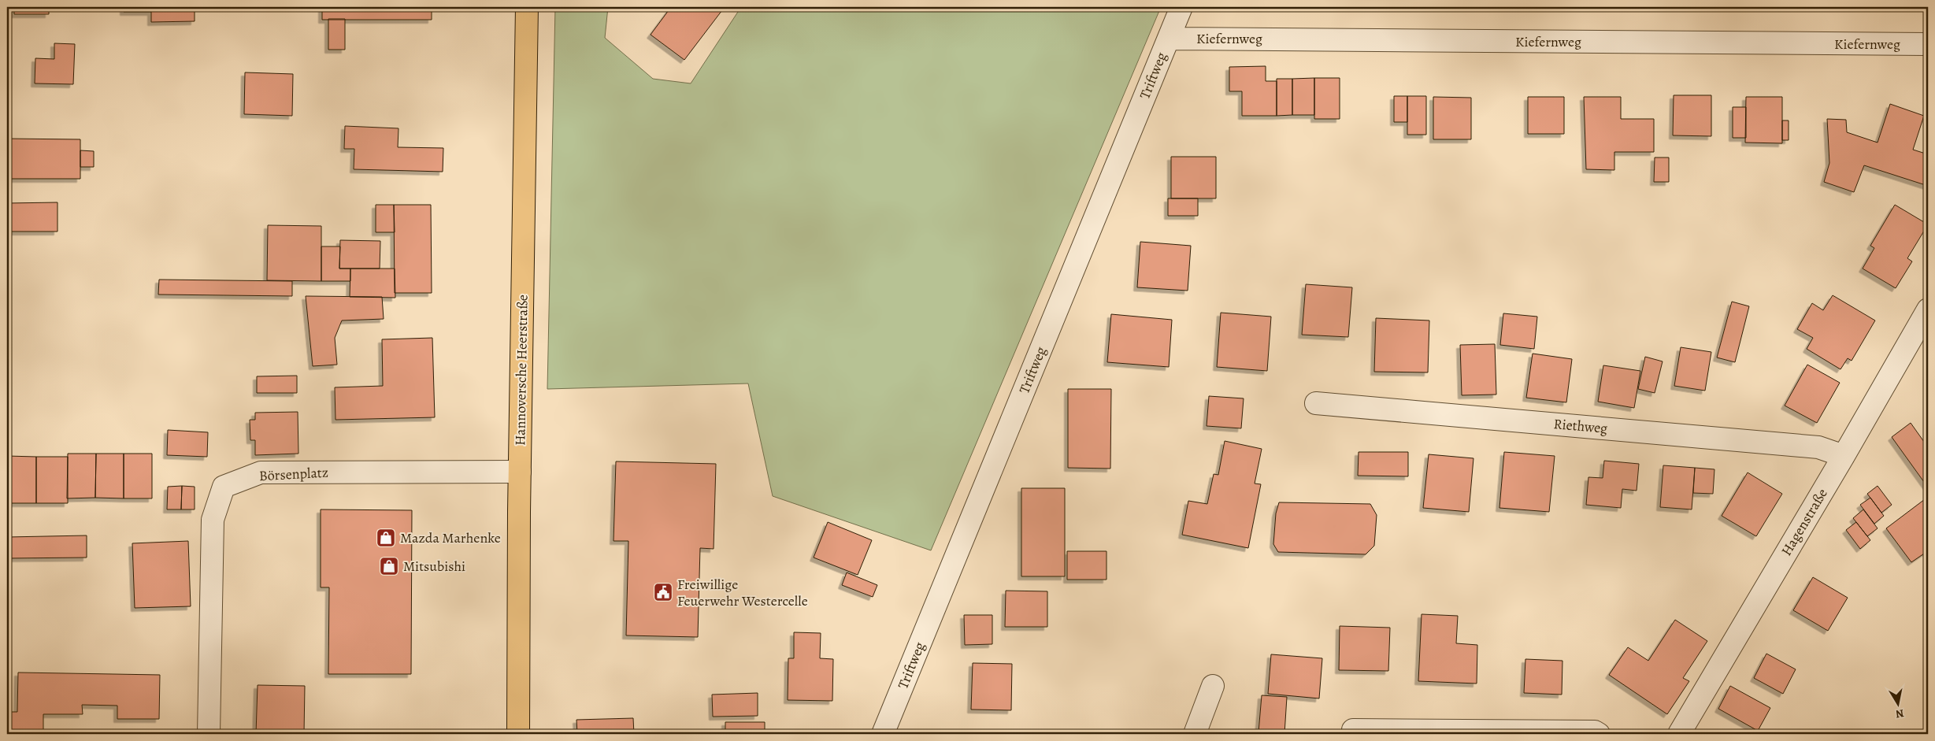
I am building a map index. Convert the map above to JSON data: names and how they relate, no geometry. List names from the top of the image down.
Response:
{
  "streets": {
    "main road": ["Hannoversche Heerstraße"],
    "street": [
      "Kiefernweg",
      "Triftweg",
      "Riethweg",
      "Börsenplatz",
      "Hagenstraße"
    ]
  },
  "crossings": [
    ["Kiefernweg", "Triftweg"],
    ["Hannoversche Heerstraße", "Börsenplatz"],
    ["Riethweg", "Hagenstraße"]
  ],
  "places": {
    "shop": ["Mazda Marhenke", "Mitsubishi"],
    "public building": ["Freiwillige Feuerwehr Westercelle"]
  },
  "north": "bottom"
}
